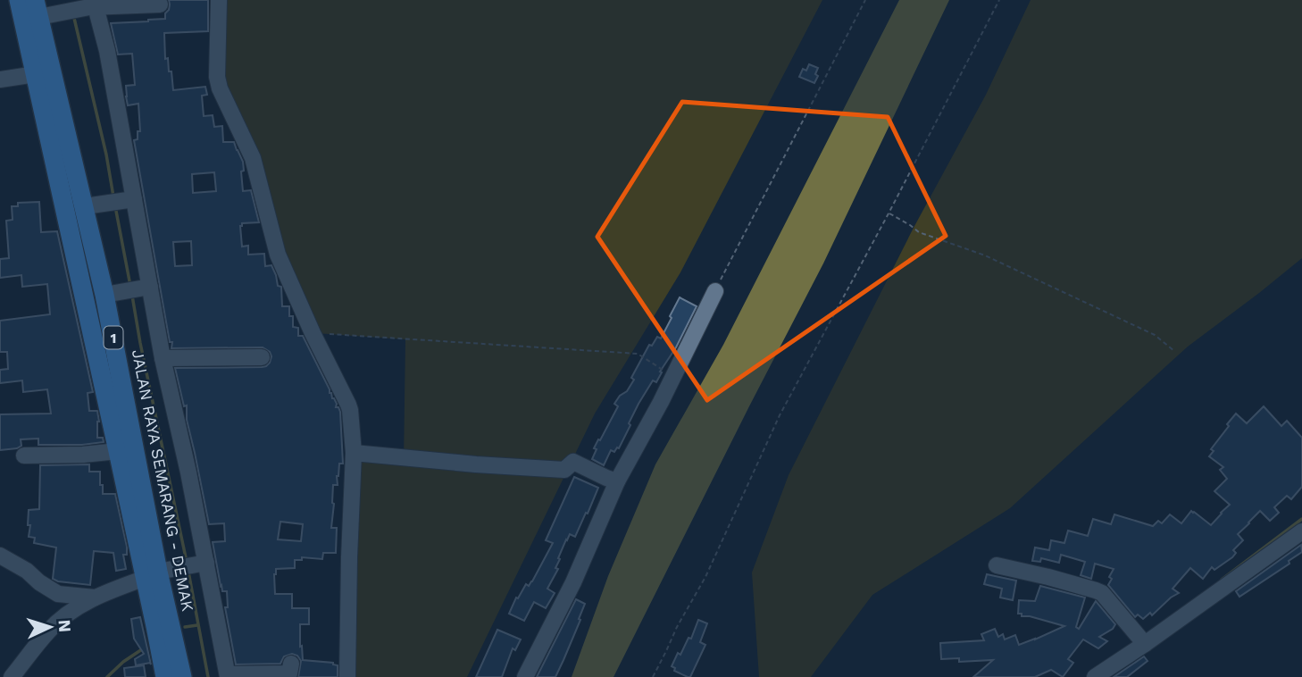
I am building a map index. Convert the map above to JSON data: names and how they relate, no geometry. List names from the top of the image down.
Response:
{
  "streets": {
    "highway": ["1", "JALAN RAYA SEMARANG - DEMAK"]
  },
  "north": "right"
}
